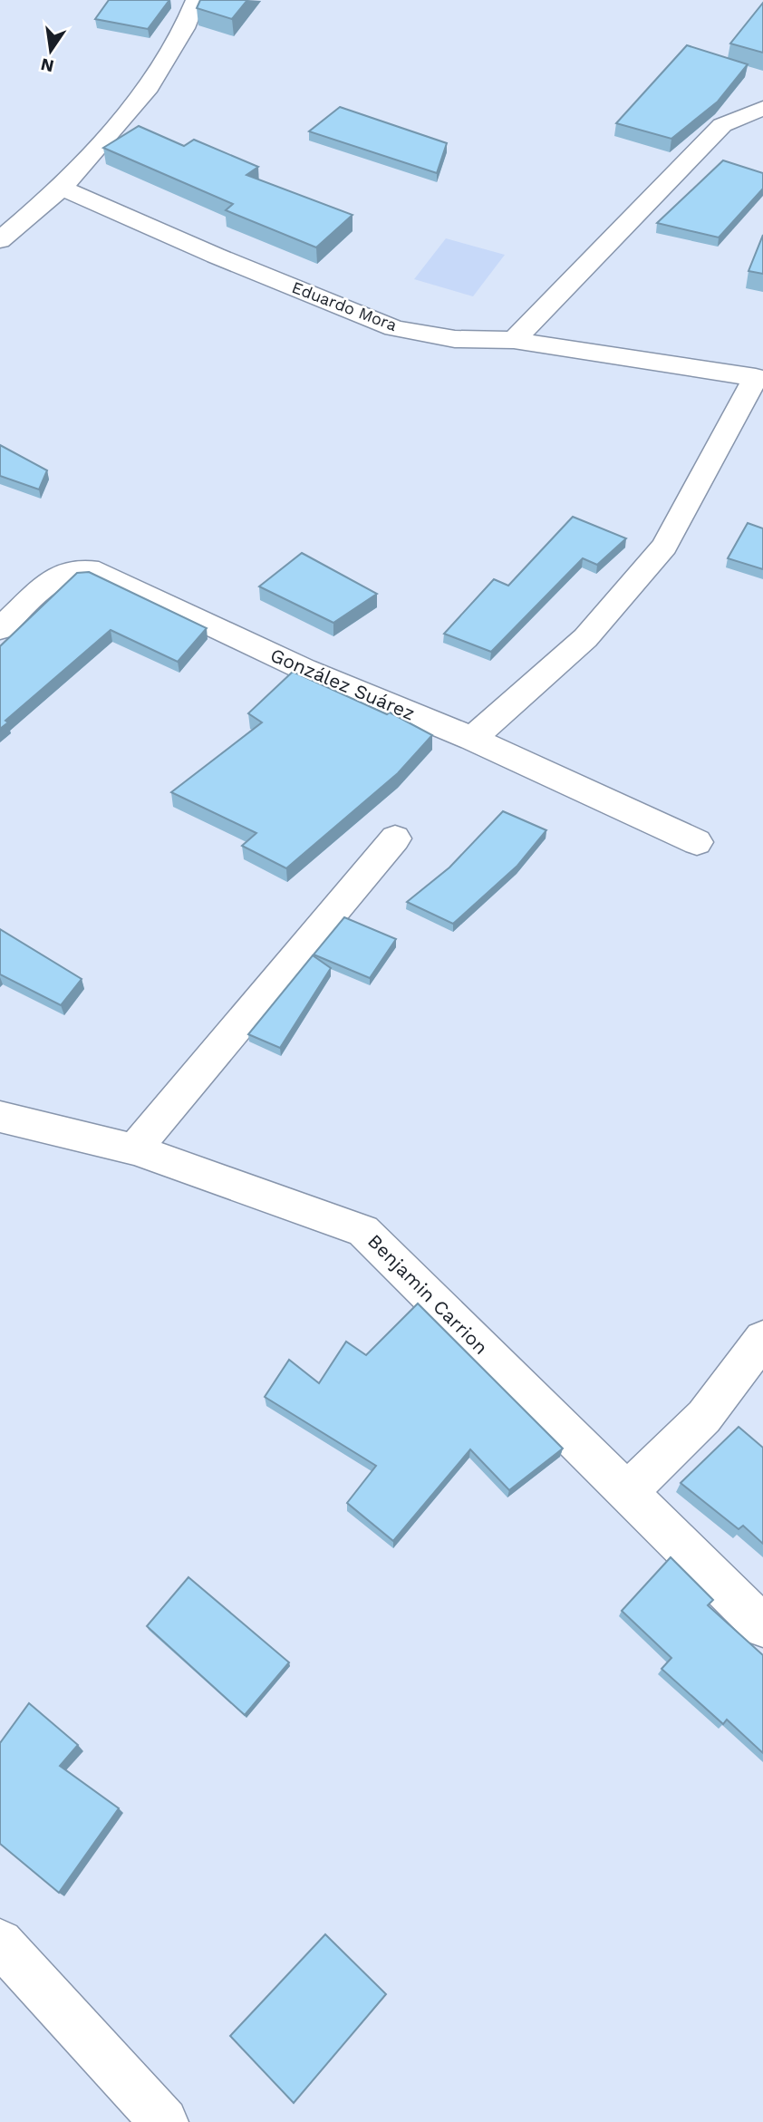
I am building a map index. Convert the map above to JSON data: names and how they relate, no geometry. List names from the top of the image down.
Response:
{
  "streets": {
    "street": ["Eduardo Mora", "González Suárez", "Benjamin Carrion"]
  },
  "north": "bottom"
}
